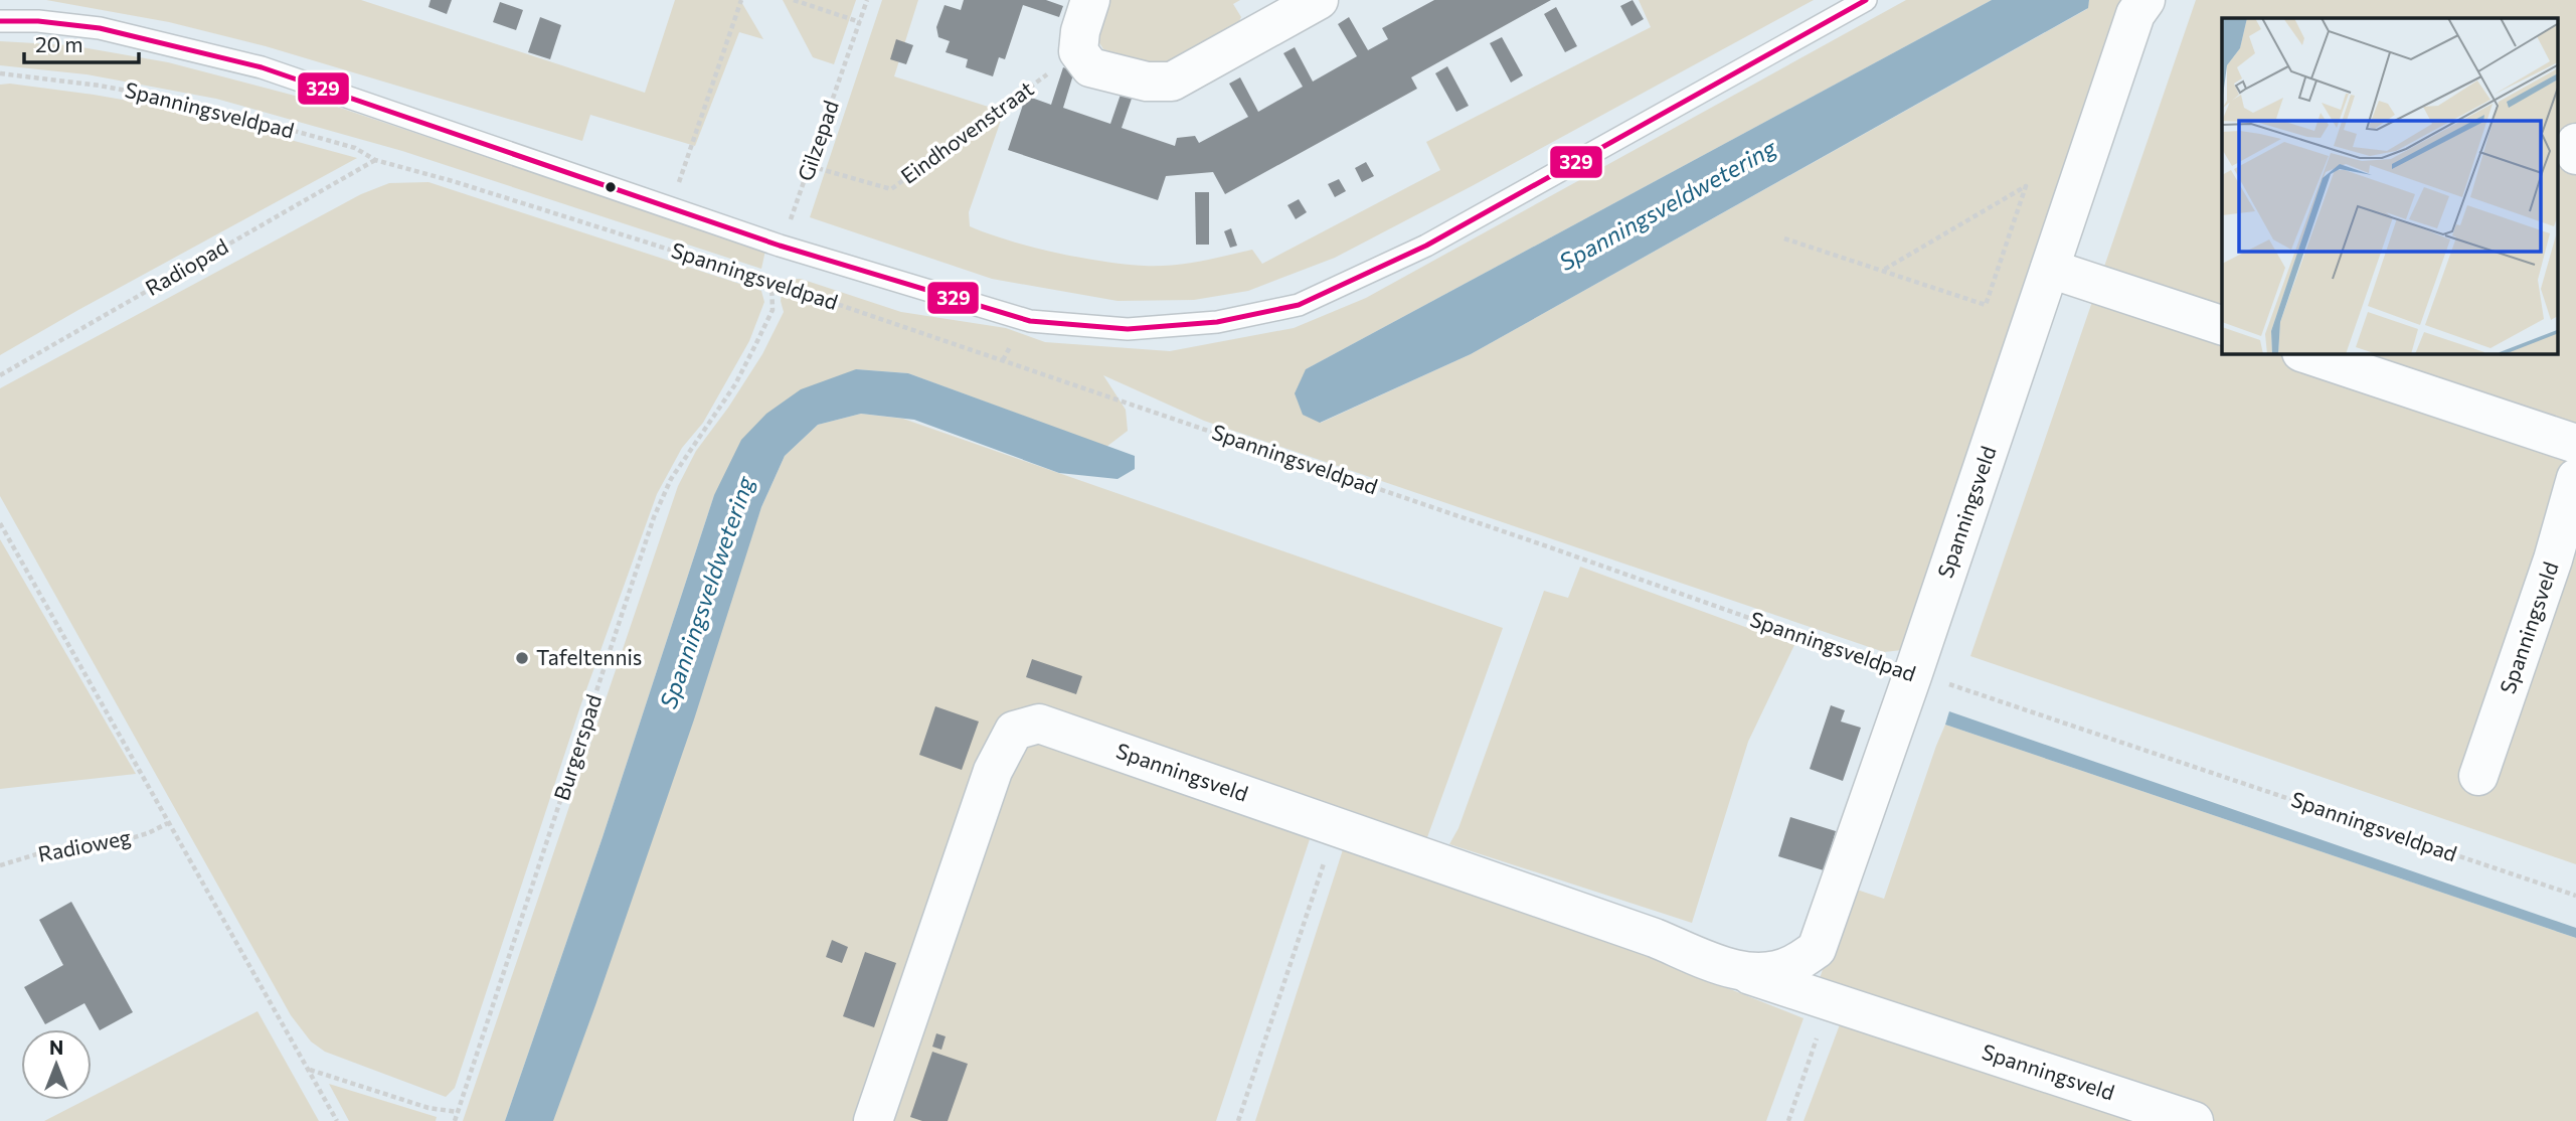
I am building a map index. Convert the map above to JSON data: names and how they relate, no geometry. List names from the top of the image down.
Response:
{
  "streets": {
    "street": ["Spanningsveld"],
    "path": [
      "Spanningsveldpad",
      "Eindhovenstraat",
      "Gilzepad",
      "Radiopad",
      "Burgerspad",
      "Radioweg"
    ]
  },
  "crossings": [
    ["Spanningsveldpad", "Gilzepad"],
    ["Spanningsveldpad", "Radiopad"],
    ["Spanningsveldpad", "Spanningsveld"],
    ["Spanningsveldpad", "Burgerspad"],
    ["Eindhovenstraat", "Gilzepad"],
    ["Gilzepad", "Burgerspad"]
  ],
  "water": ["Spanningsveldwetering"],
  "places": ["Tafeltennis"],
  "lines": ["transit line 329"],
  "scale_bar": "20 m",
  "north": "top"
}
